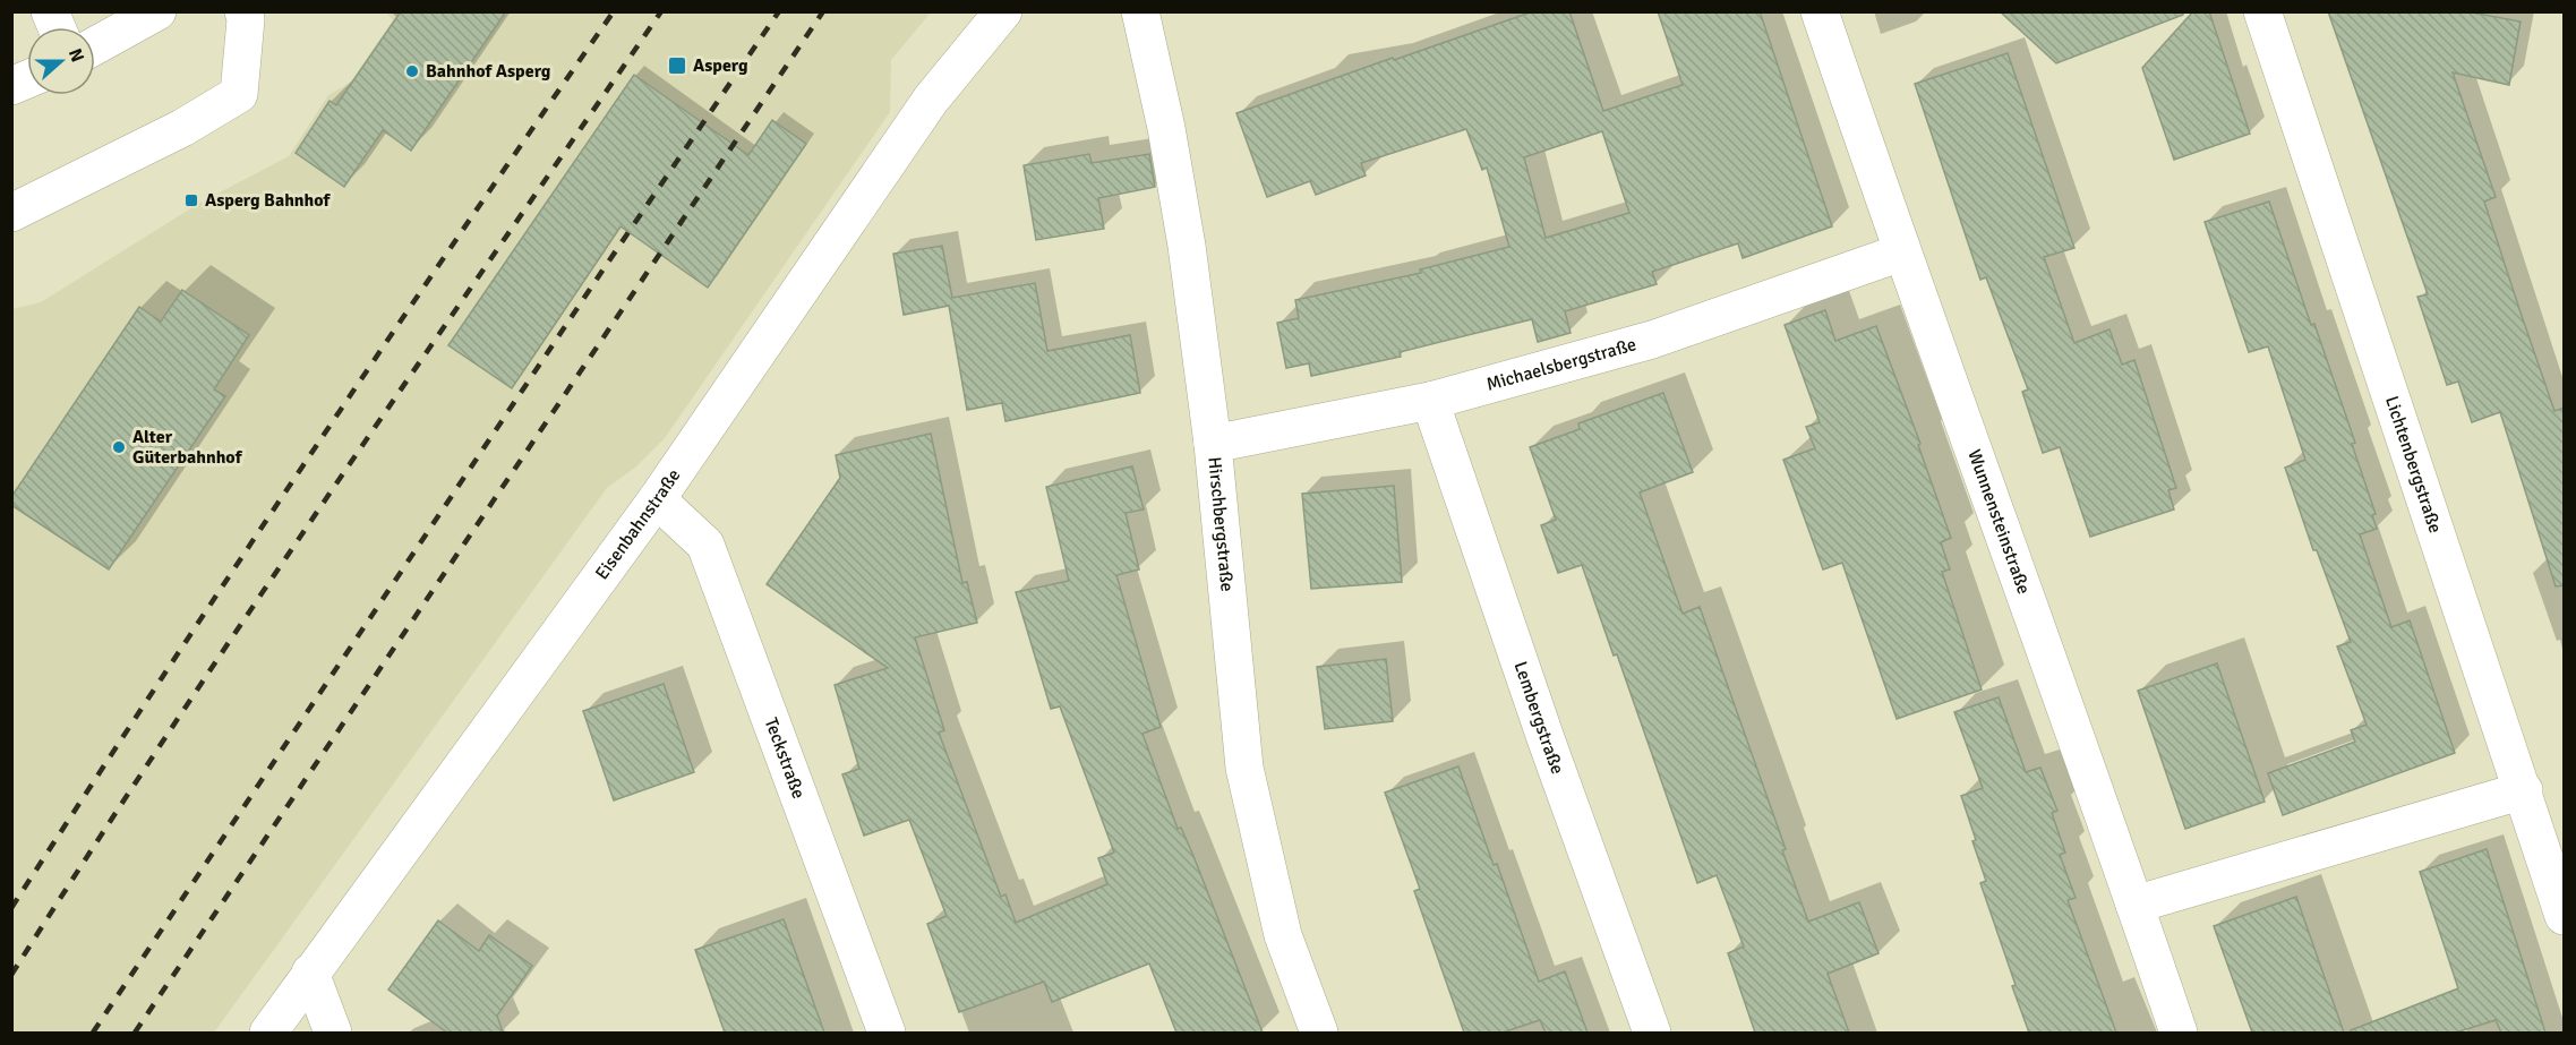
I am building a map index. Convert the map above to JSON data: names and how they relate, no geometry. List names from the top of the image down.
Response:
{
  "streets": {
    "street": [
      "Michaelsbergstraße",
      "Lichtenbergstraße",
      "Wunnensteinstraße",
      "Eisenbahnstraße",
      "Hirschbergstraße",
      "Lembergstraße",
      "Teckstraße"
    ]
  },
  "crossings": [
    ["Michaelsbergstraße", "Wunnensteinstraße"],
    ["Michaelsbergstraße", "Hirschbergstraße"],
    ["Michaelsbergstraße", "Lembergstraße"],
    ["Eisenbahnstraße", "Teckstraße"]
  ],
  "places": {
    "transit": ["Asperg", "Asperg Bahnhof"],
    "other": ["Bahnhof Asperg", "Alter Güterbahnhof"]
  },
  "north": "right"
}
